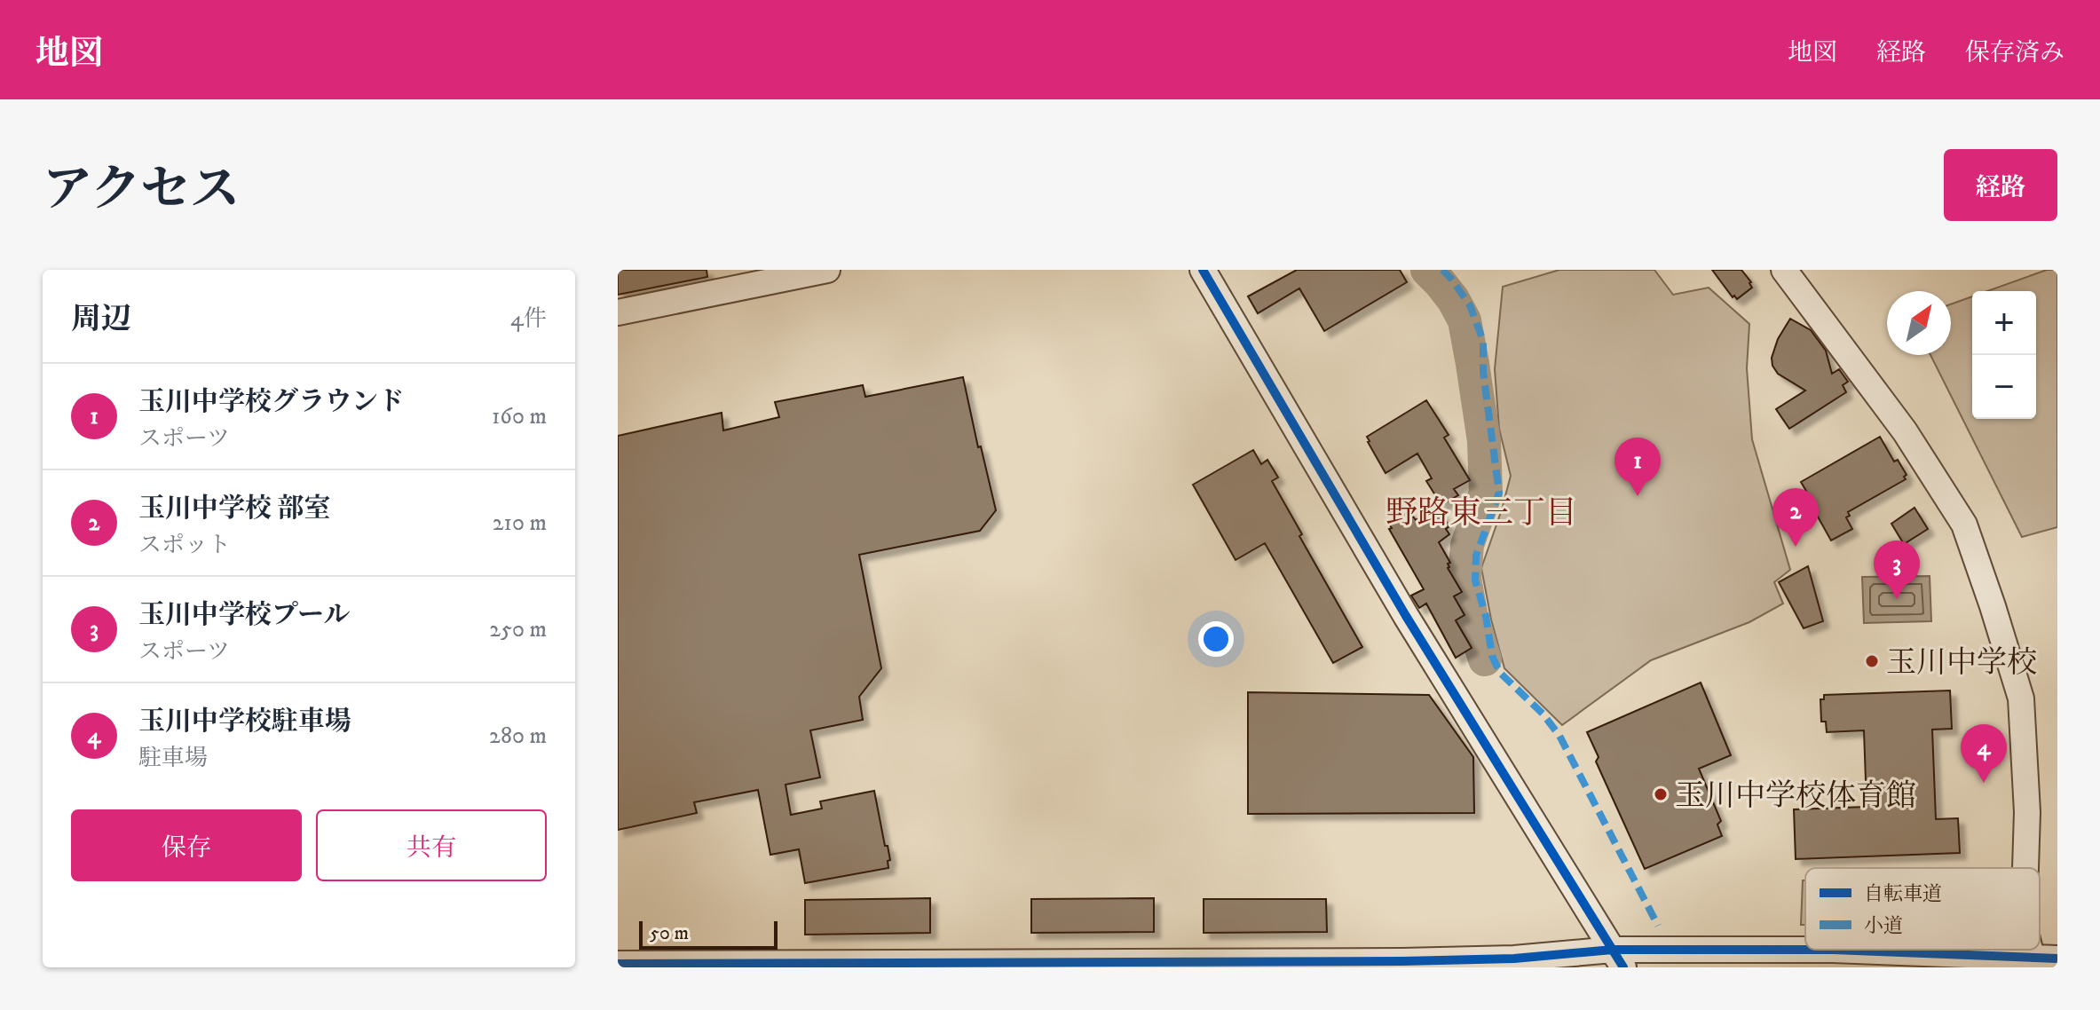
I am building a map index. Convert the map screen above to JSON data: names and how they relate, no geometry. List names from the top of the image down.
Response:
{
  "districts": ["野路東三丁目"],
  "places": ["玉川中学校", "玉川中学校体育館"],
  "legend": ["自転車道", "小道"],
  "scale_bar": "50 m",
  "north": "top right",
  "page": {
    "header": "地図",
    "nav": ["地図", "経路", "保存済み"],
    "title": "アクセス",
    "buttons": [
      "経路",
      ["保存", "共有"]
    ],
    "heading": ["周辺", "4件"],
    "map_buttons": ["+", "−"],
    "list": [
      {
        "mark": "1",
        "name": "玉川中学校グラウンド",
        "note": "スポーツ",
        "value": "160 m"
      },
      {
        "mark": "2",
        "name": "玉川中学校 部室",
        "note": "スポット",
        "value": "210 m"
      },
      {
        "mark": "3",
        "name": "玉川中学校プール",
        "note": "スポーツ",
        "value": "250 m"
      },
      {
        "mark": "4",
        "name": "玉川中学校駐車場",
        "note": "駐車場",
        "value": "280 m"
      }
    ],
    "pins": [
      "1",
      "2",
      "3",
      "4"
    ],
    "scale": "50 m"
  }
}
